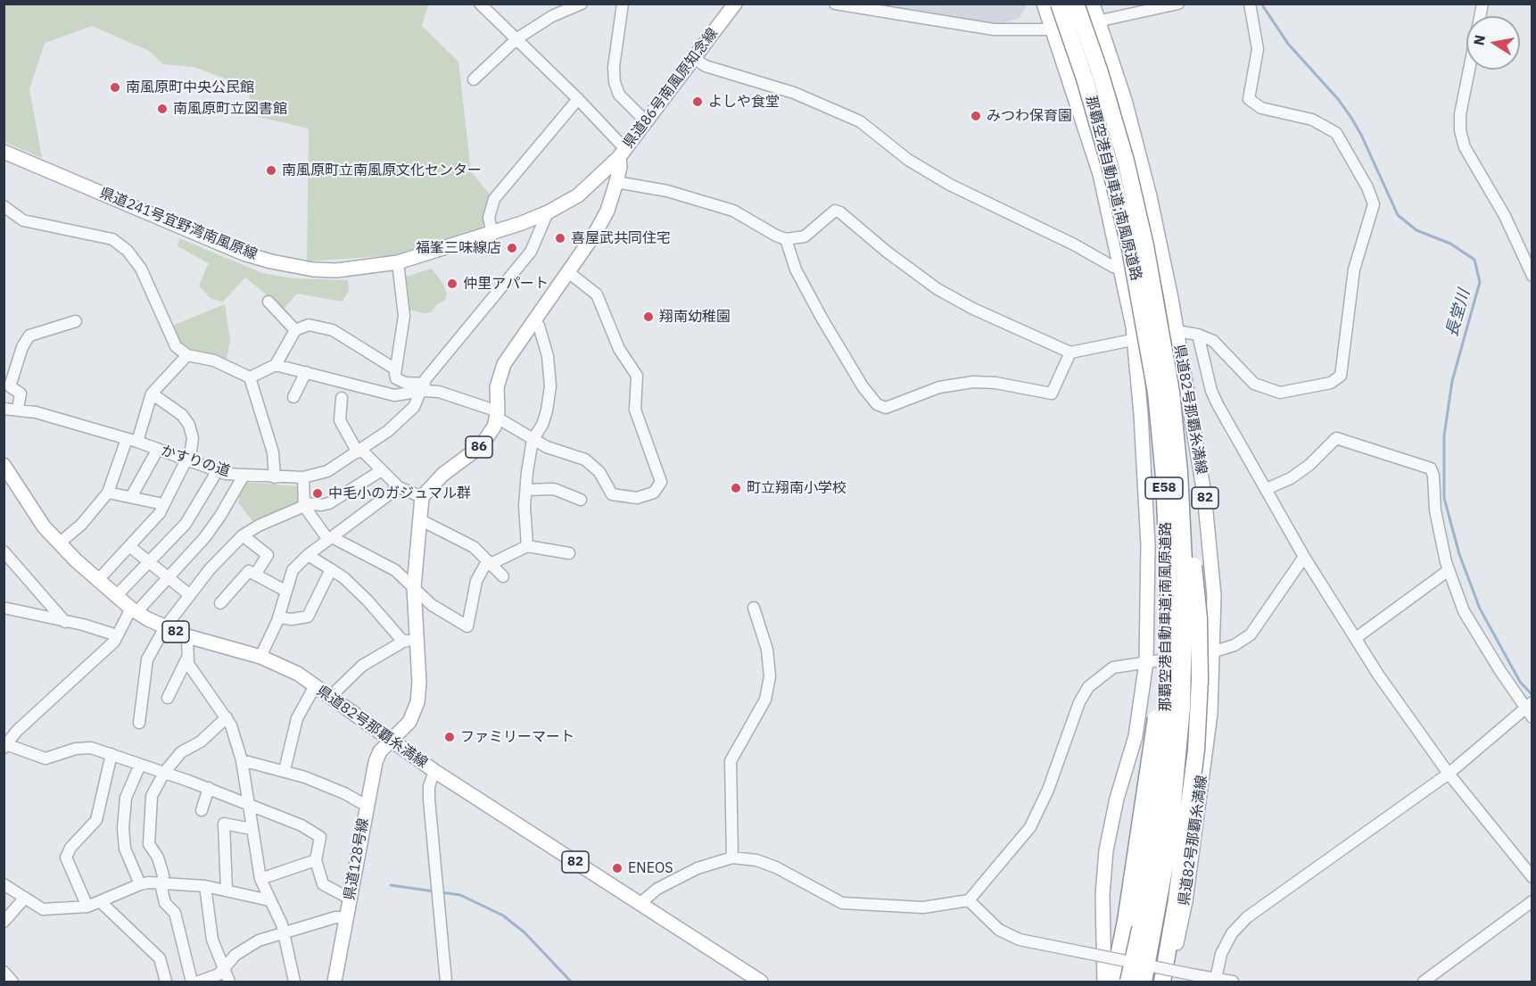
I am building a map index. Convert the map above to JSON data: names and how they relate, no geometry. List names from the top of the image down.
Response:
{
  "streets": {
    "highway": ["那覇空港自動車道;南風原道路", "E58"],
    "main road": [
      "県道86号南風原知念線",
      "県道241号宜野湾南風原線",
      "県道82号那覇糸満線",
      "86",
      "82",
      "県道128号線"
    ],
    "street": ["かすりの道"]
  },
  "crossings": [
    ["県道86号南風原知念線", "県道241号宜野湾南風原線"],
    ["県道241号宜野湾南風原線", "かすりの道"],
    ["県道82号那覇糸満線", "県道128号線"]
  ],
  "water": ["長堂川"],
  "places": [
    "南風原町中央公民館",
    "よしや食堂",
    "南風原町立図書館",
    "みつわ保育園",
    "南風原町立南風原文化センター",
    "喜屋武共同住宅",
    "福峯三味線店",
    "仲里アパート",
    "翔南幼稚園",
    "町立翔南小学校",
    "中毛小のガジュマル群",
    "ファミリーマート",
    "ENEOS"
  ],
  "north": "left"
}
